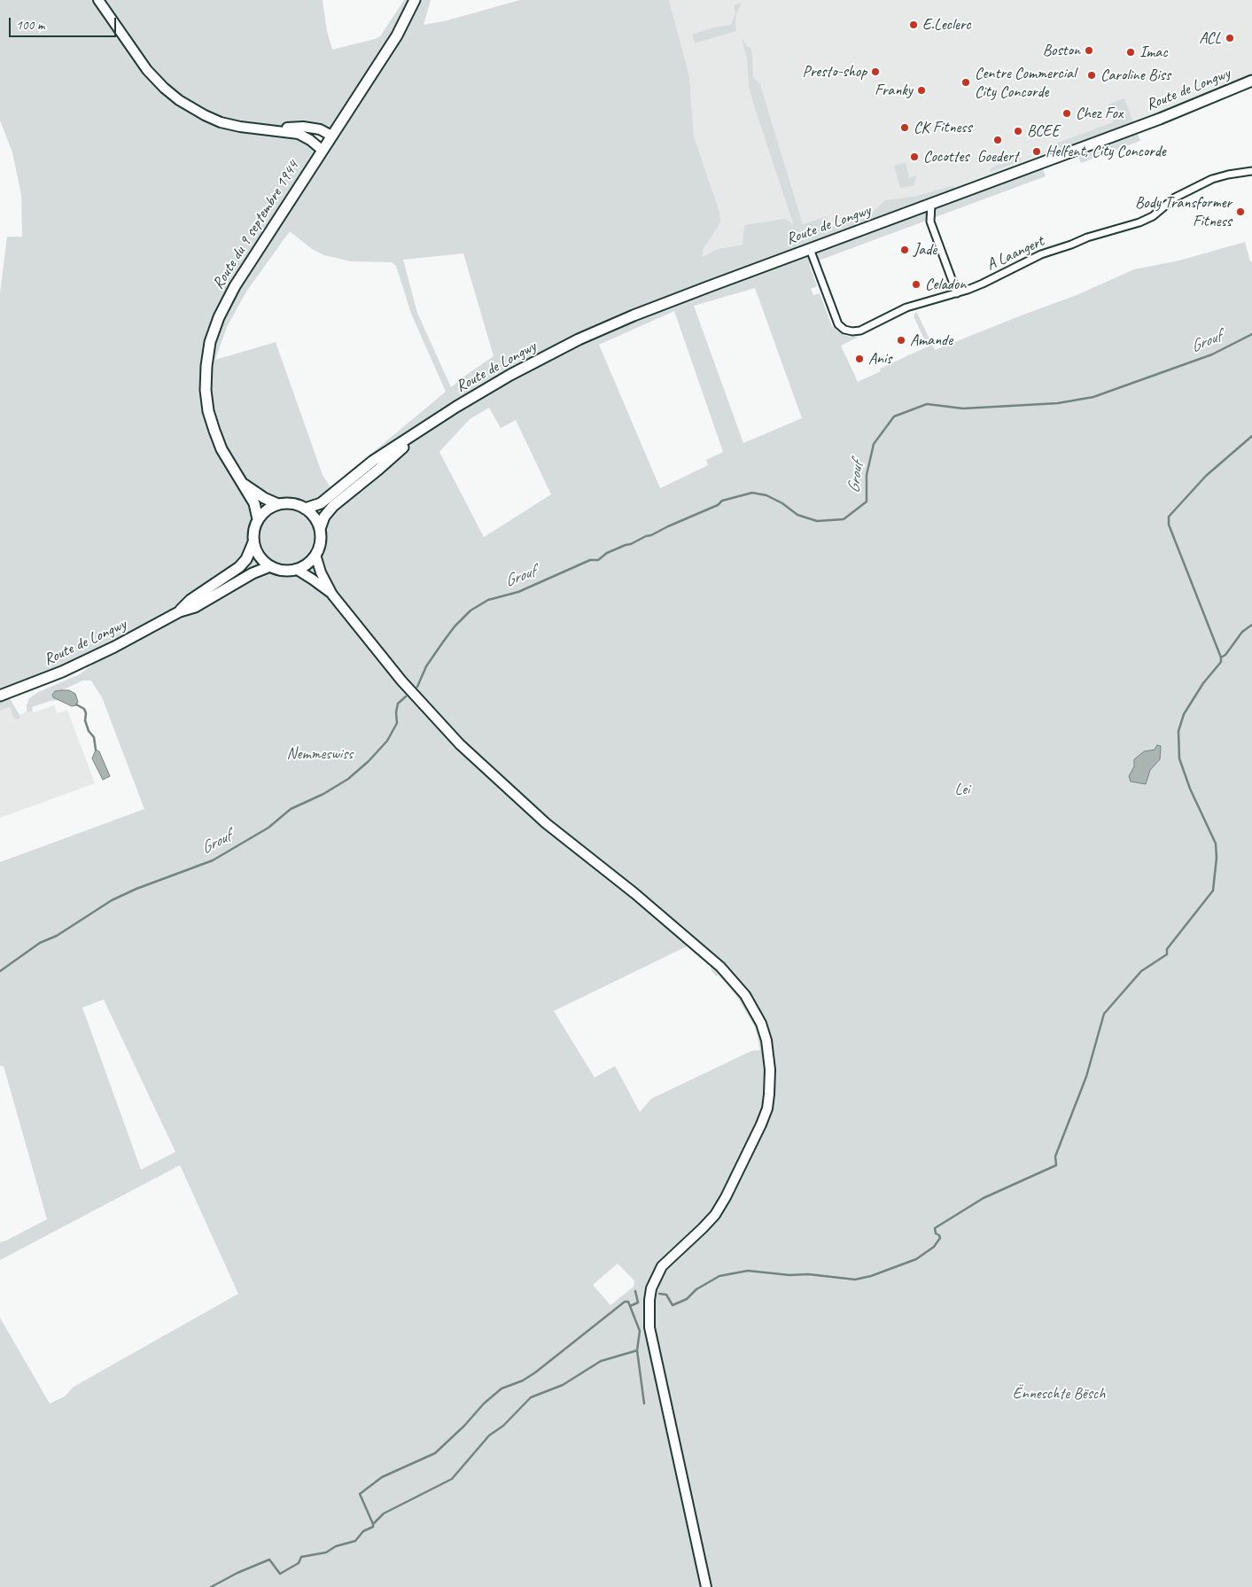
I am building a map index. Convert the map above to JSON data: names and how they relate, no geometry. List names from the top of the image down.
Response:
{
  "streets": {
    "main road": ["Route de Longwy", "Route du 9 septembre 1944"],
    "street": ["A Laangert"]
  },
  "crossings": [
    ["Route de Longwy", "Route du 9 septembre 1944"],
    ["Route de Longwy", "A Laangert"]
  ],
  "water": ["Grouf"],
  "parks": ["Nemmeswiss", "Lei", "Ënneschte Bësch"],
  "places": [
    "E.Leclerc",
    "ACL",
    "Boston",
    "Imac",
    "Presto-shop",
    "Caroline Biss",
    "Centre Commercial City Concorde",
    "Franky",
    "Chez Fox",
    "CK Fitness",
    "BCEE",
    "Goedert",
    "Helfent, City Concorde",
    "Cocottes",
    "Body Transformer Fitness",
    "Jade",
    "Celadon",
    "Amande",
    "Anis"
  ],
  "scale_bar": "100 m"
}
